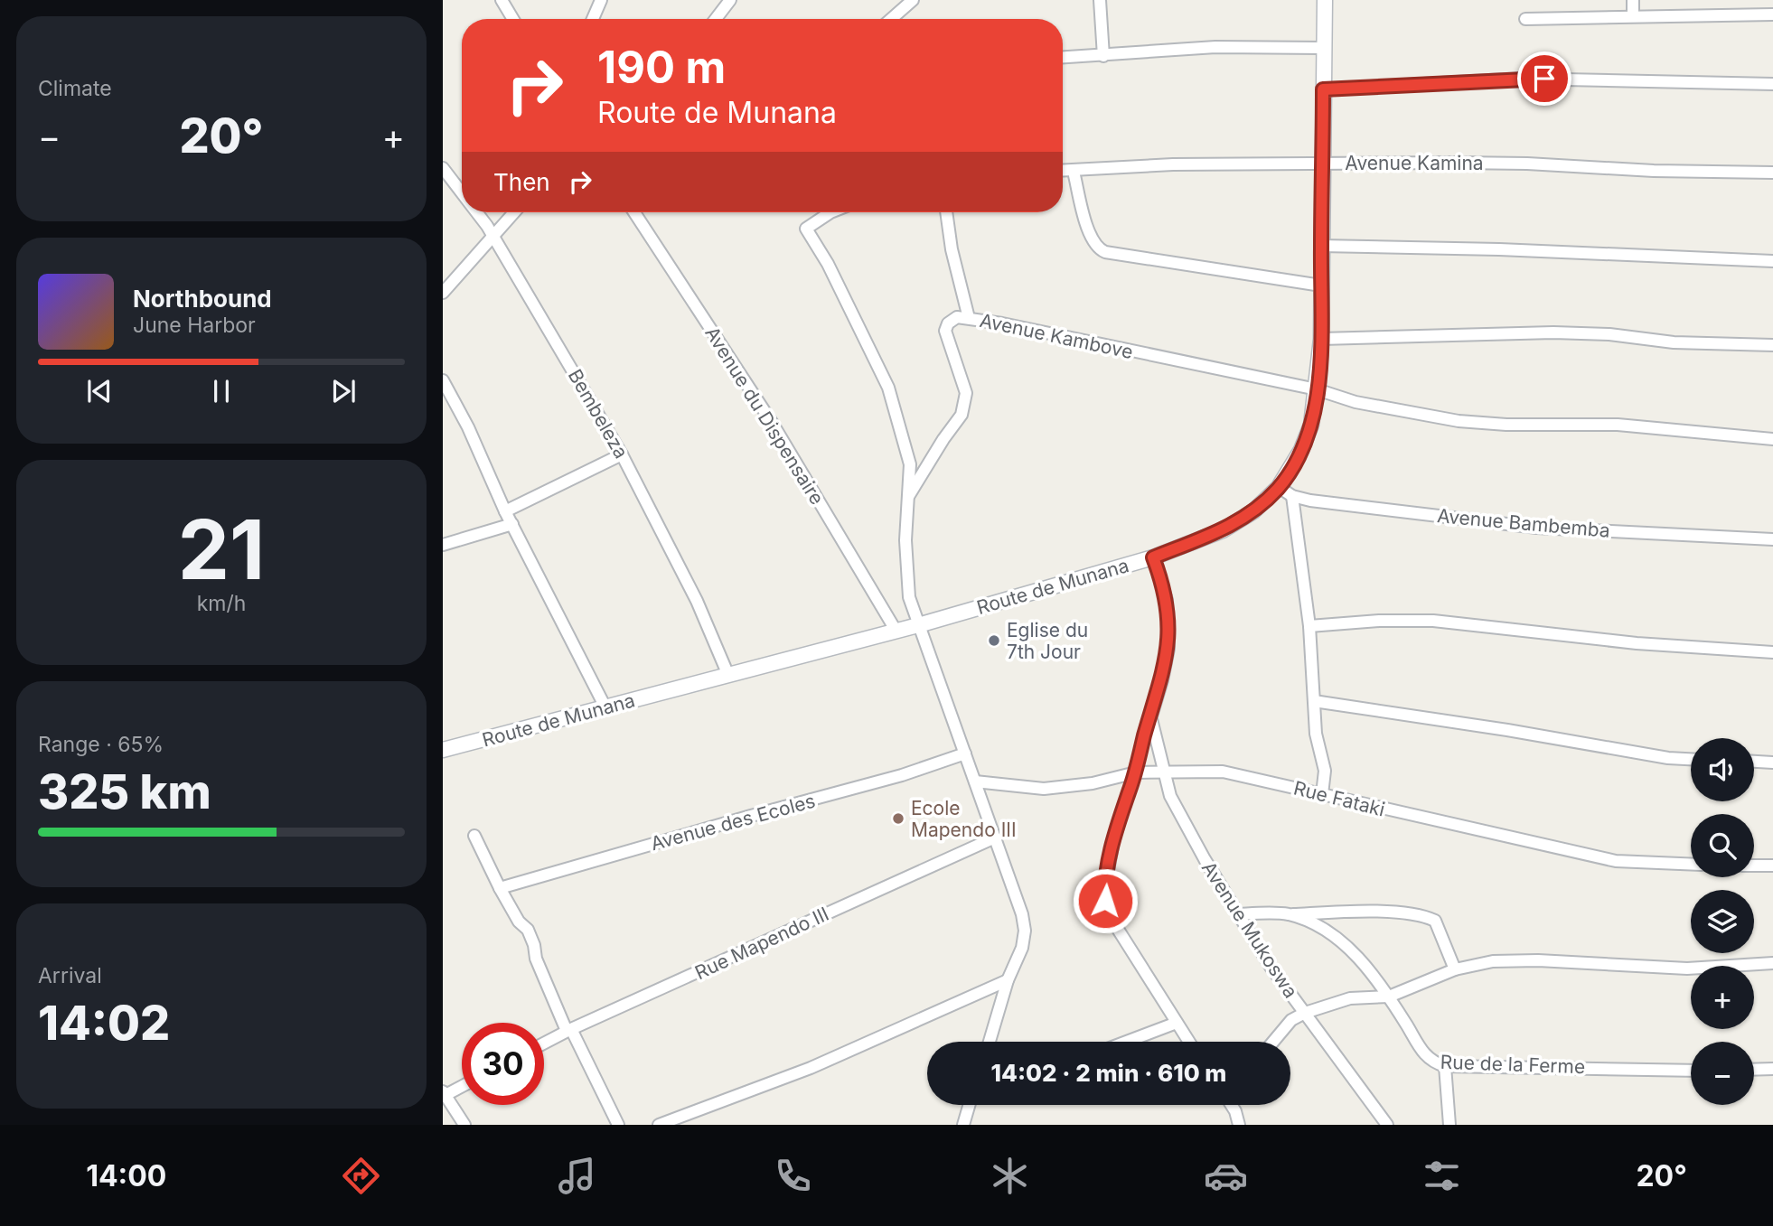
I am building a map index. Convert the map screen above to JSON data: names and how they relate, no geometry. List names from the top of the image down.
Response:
{
  "streets": {
    "main road": ["Route de Munana"],
    "street": [
      "Avenue Kamina",
      "Avenue Kambove",
      "Bembeleza",
      "Avenue du Dispensaire",
      "Avenue Bambemba",
      "Rue Fataki",
      "Avenue des Ecoles",
      "Avenue Mukoswa",
      "Rue Mapendo III",
      "Rue de la Ferme"
    ]
  },
  "crossings": [
    ["Avenue Kamina", "Route de Munana"],
    ["Avenue Kambove", "Route de Munana"],
    ["Bembeleza", "Route de Munana"],
    ["Avenue du Dispensaire", "Route de Munana"],
    ["Avenue Bambemba", "Route de Munana"],
    ["Rue Fataki", "Avenue Mukoswa"],
    ["Avenue Mukoswa", "Rue de la Ferme"]
  ],
  "places": ["Eglise du 7th Jour", "Ecole Mapendo III"],
  "page": {
    "tile": [
      "Climate",
      ["21", "km/h"],
      ["Range · 65%", "325 km"],
      ["Arrival", "14:02"]
    ],
    "turn": ["190 m", "Route de Munana"],
    "heat": ["−", "20°", "+"],
    "then": "Then",
    "song": ["Northbound", "June Harbor"],
    "map_buttons": ["+", "−"],
    "limit": "30",
    "trip": "14:02 · 2 min · 610 m",
    "tabs": ["14:00", "20°"]
  }
}
